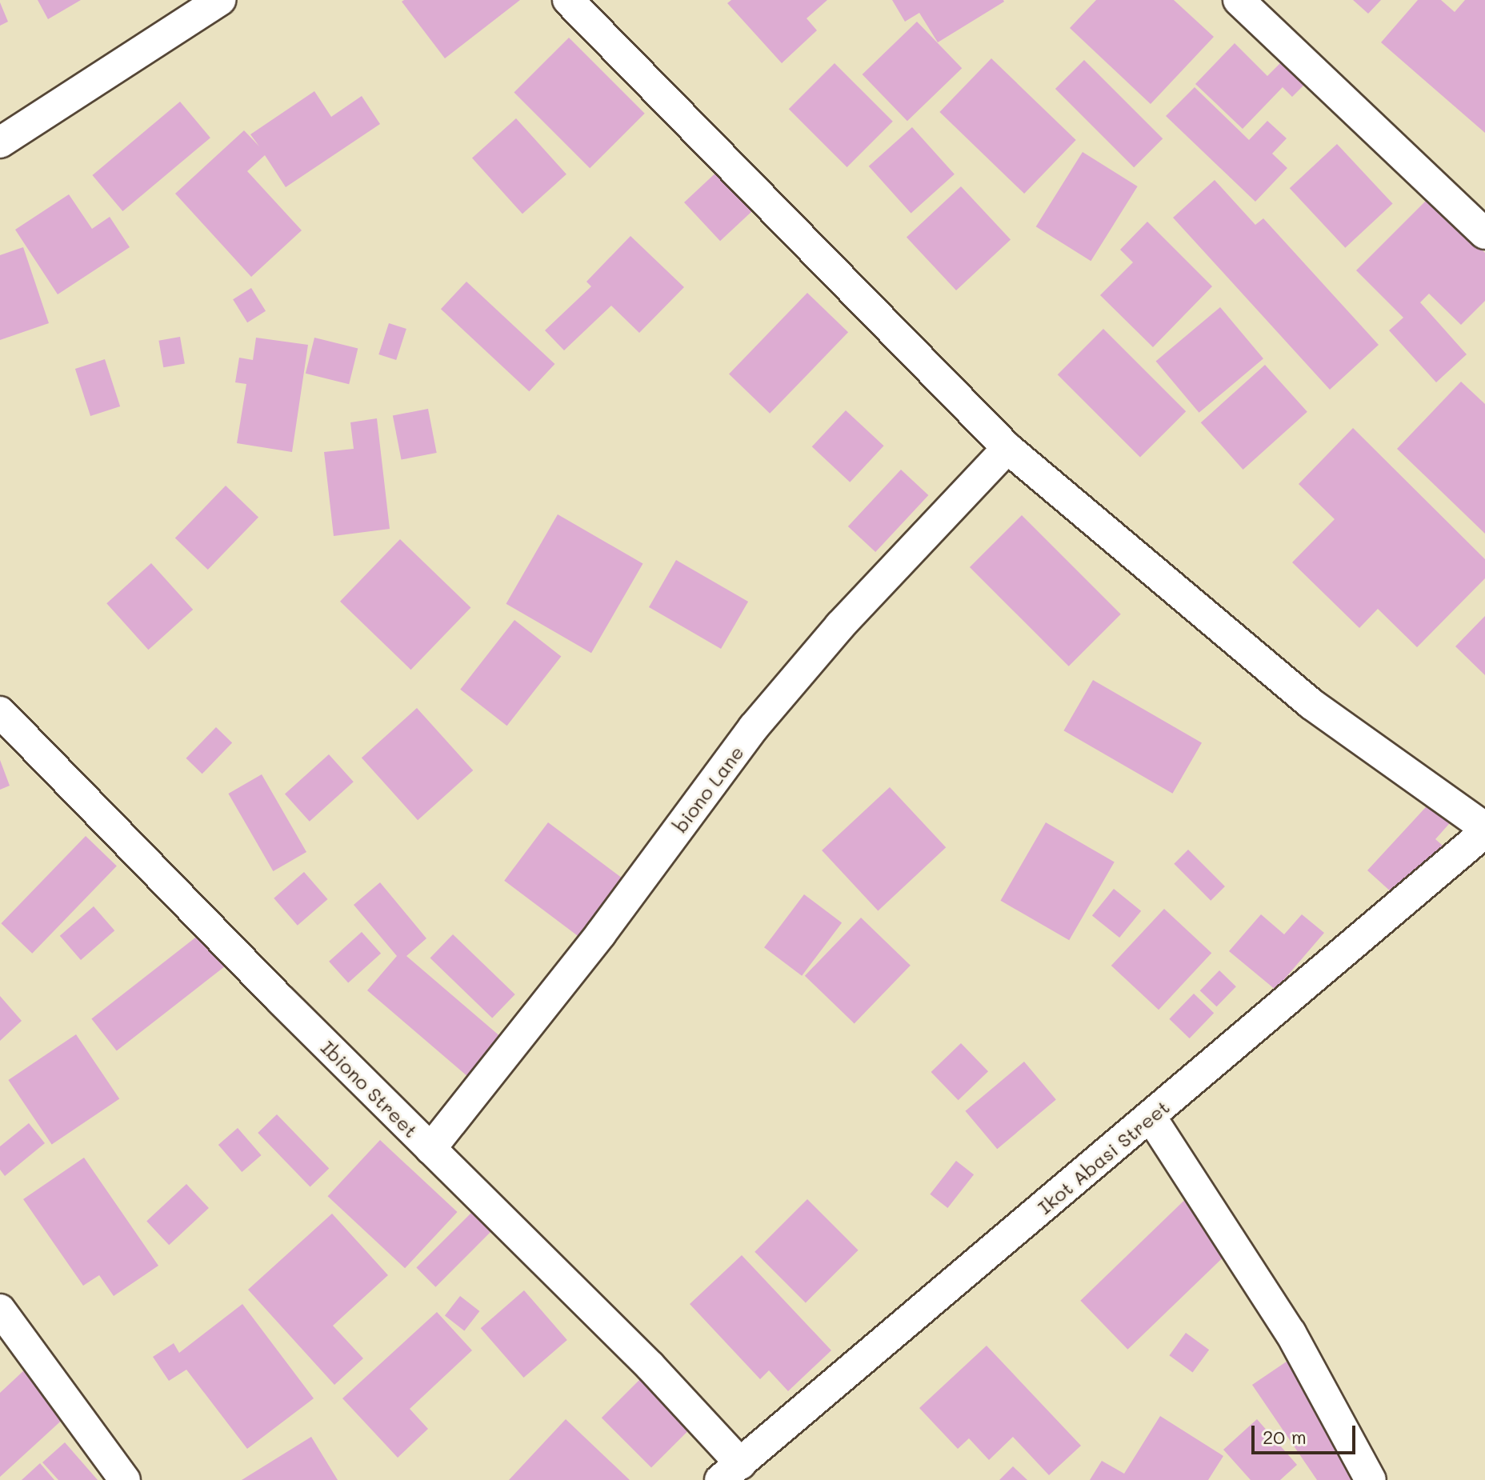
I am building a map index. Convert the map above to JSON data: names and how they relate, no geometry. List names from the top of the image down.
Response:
{
  "streets": {
    "street": ["biono Lane", "Ibiono Street", "Ikot Abasi Street"]
  },
  "crossings": [
    ["biono Lane", "Ibiono Street"],
    ["Ibiono Street", "Ikot Abasi Street"]
  ],
  "scale_bar": "20 m"
}
